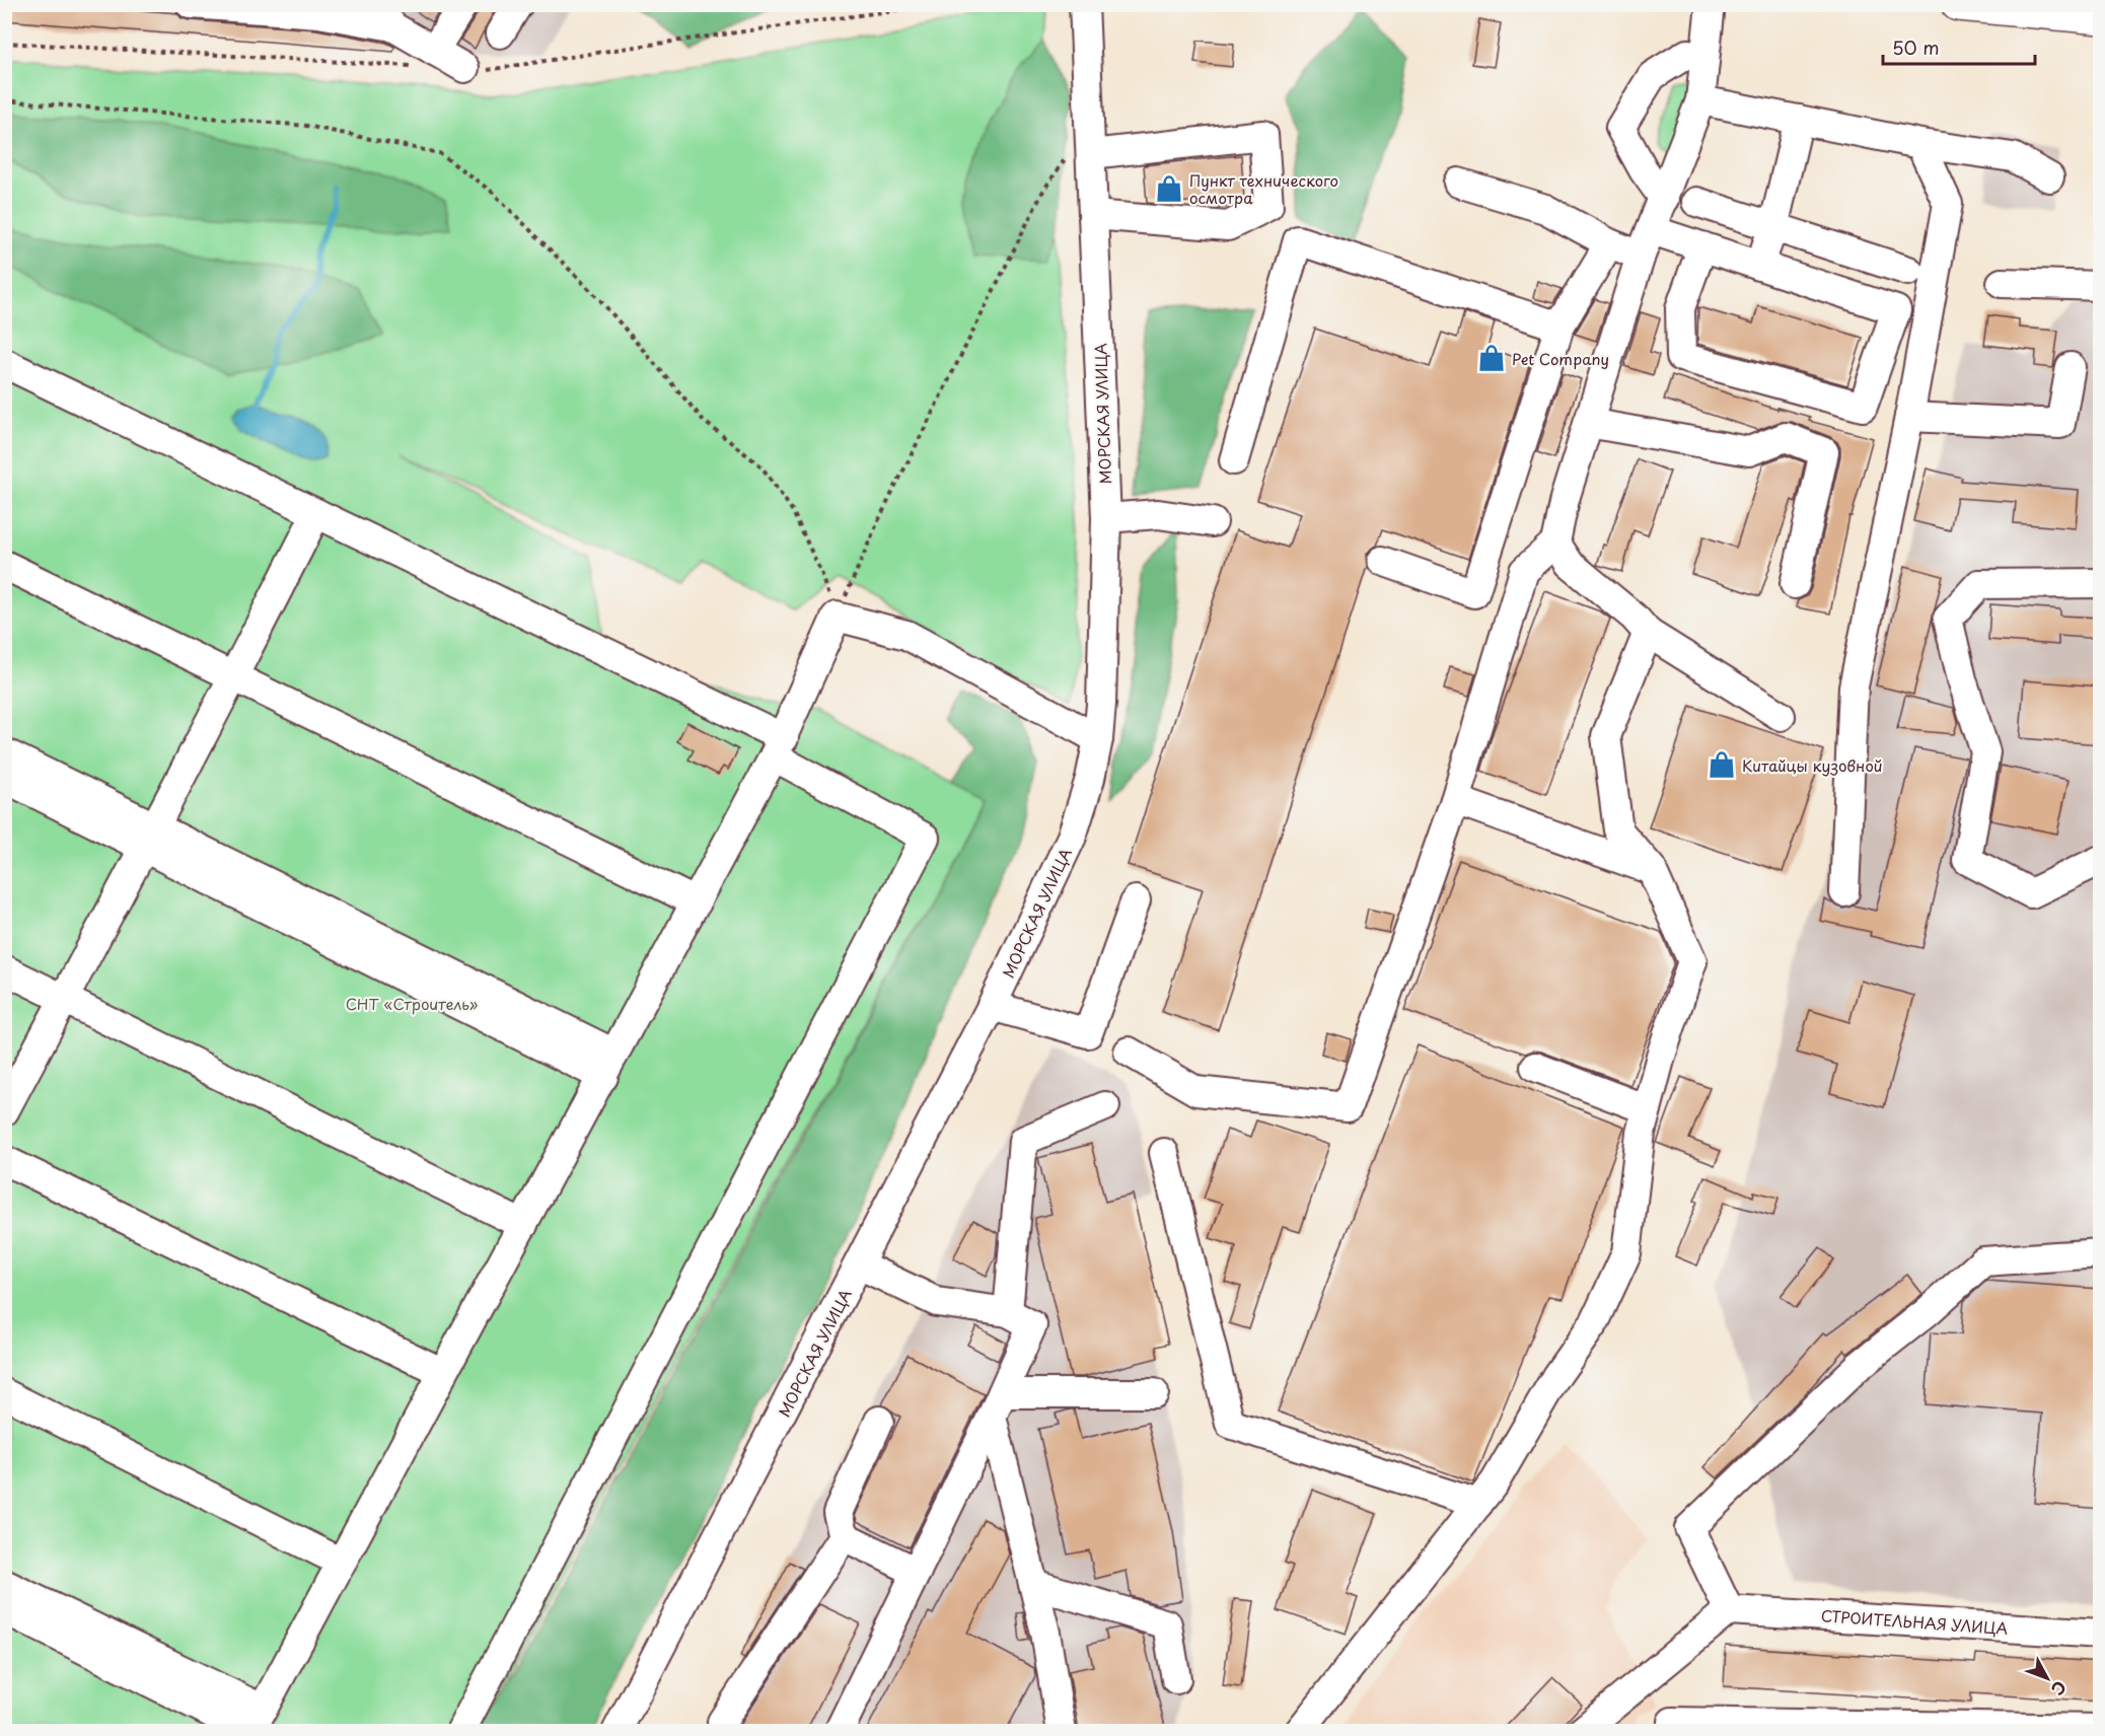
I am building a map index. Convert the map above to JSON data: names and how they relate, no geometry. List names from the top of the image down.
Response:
{
  "streets": {
    "street": ["МОРСКАЯ УЛИЦА", "СТРОИТЕЛЬНАЯ УЛИЦА"]
  },
  "parks": ["СНТ «Строитель»"],
  "places": {
    "shop": ["Пункт технического осмотра", "Pet Company", "Китайцы кузовной"]
  },
  "scale_bar": "50 m",
  "north": "bottom right"
}
